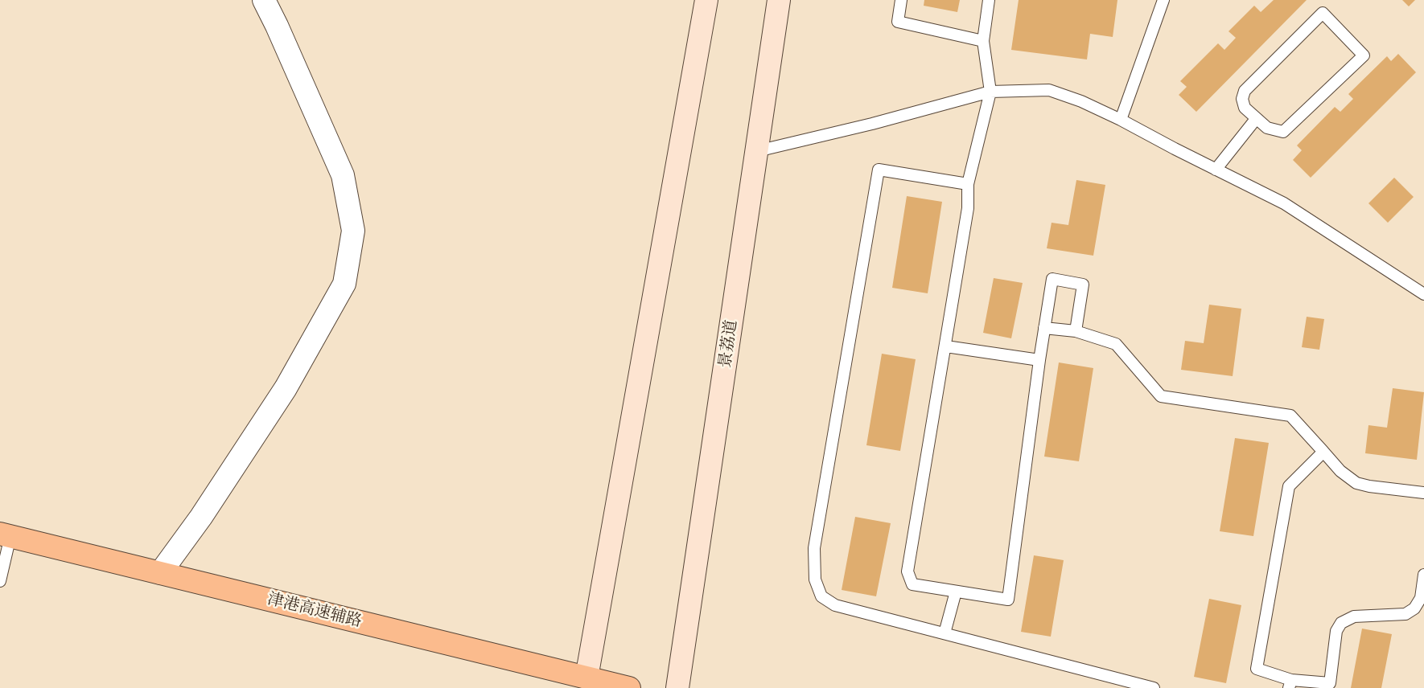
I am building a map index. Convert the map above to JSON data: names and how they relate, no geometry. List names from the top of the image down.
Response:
{
  "streets": {
    "main road": ["景荔道", "津港高速辅路"]
  }
}
